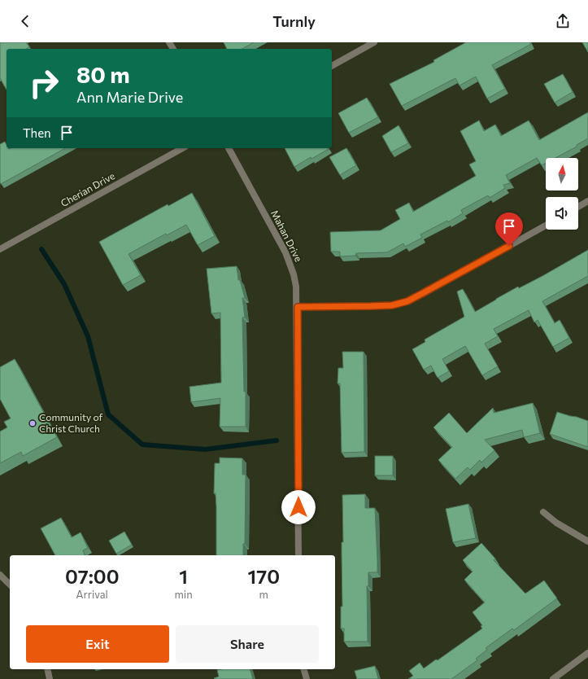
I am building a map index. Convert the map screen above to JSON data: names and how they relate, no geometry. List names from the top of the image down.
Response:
{
  "streets": {
    "street": ["Cherian Drive", "Mahan Drive"]
  },
  "places": ["Community of Christ Church"],
  "north": "top",
  "page": {
    "header": "Turnly",
    "turn": ["80 m", "Ann Marie Drive"],
    "then": "Then",
    "eta": [
      "07:00",
      "Arrival",
      "1",
      "min",
      "170",
      "m"
    ],
    "buttons": ["Exit", "Share"]
  }
}
